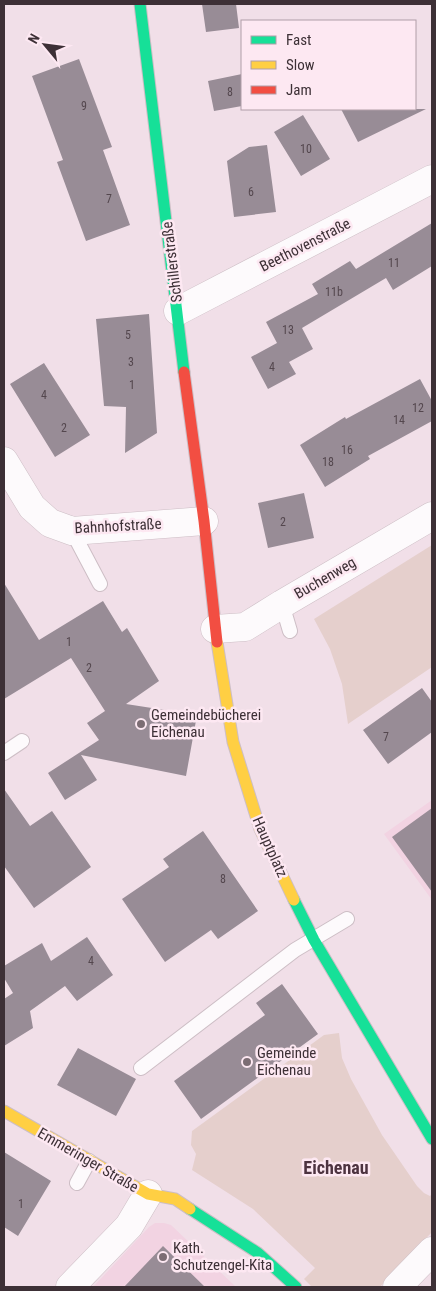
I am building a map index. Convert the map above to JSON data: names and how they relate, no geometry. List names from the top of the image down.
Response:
{
  "streets": {
    "main road": ["Schillerstraße", "Hauptplatz", "Emmeringer Straße"],
    "street": ["Beethovenstraße", "Bahnhofstraße", "Buchenweg"]
  },
  "crossings": [
    ["Beethovenstraße", "Schillerstraße"],
    ["Schillerstraße", "Bahnhofstraße"],
    ["Schillerstraße", "Hauptplatz"],
    ["Bahnhofstraße", "Hauptplatz"],
    ["Buchenweg", "Hauptplatz"]
  ],
  "districts": ["Eichenau"],
  "places": ["Gemeindebücherei Eichenau", "Gemeinde Eichenau", "Kath. Schutzengel-Kita"],
  "house_numbers": [
    "8",
    "9",
    "10",
    "6",
    "7",
    "11",
    "11b",
    "13",
    "5",
    "3",
    "4",
    "1",
    "4",
    "12",
    "14",
    "2",
    "16",
    "18",
    "2",
    "1",
    "2",
    "7",
    "8",
    "4",
    "1"
  ],
  "legend": ["Fast", "Slow", "Jam"],
  "north": "top left"
}
